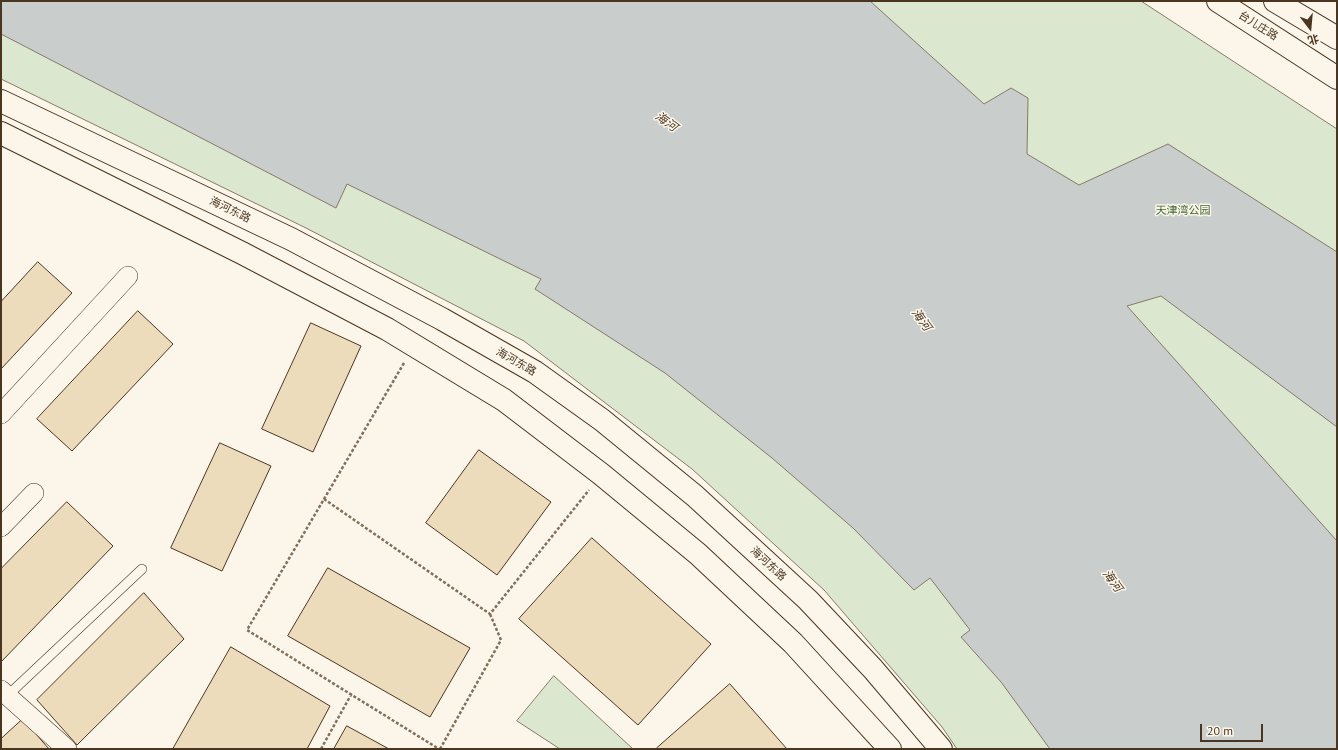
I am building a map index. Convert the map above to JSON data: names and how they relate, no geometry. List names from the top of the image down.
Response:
{
  "streets": {
    "main road": ["台儿庄路", "海河东路"]
  },
  "water": ["海河"],
  "parks": ["天津湾公园"],
  "scale_bar": "20 m",
  "north": "bottom"
}
